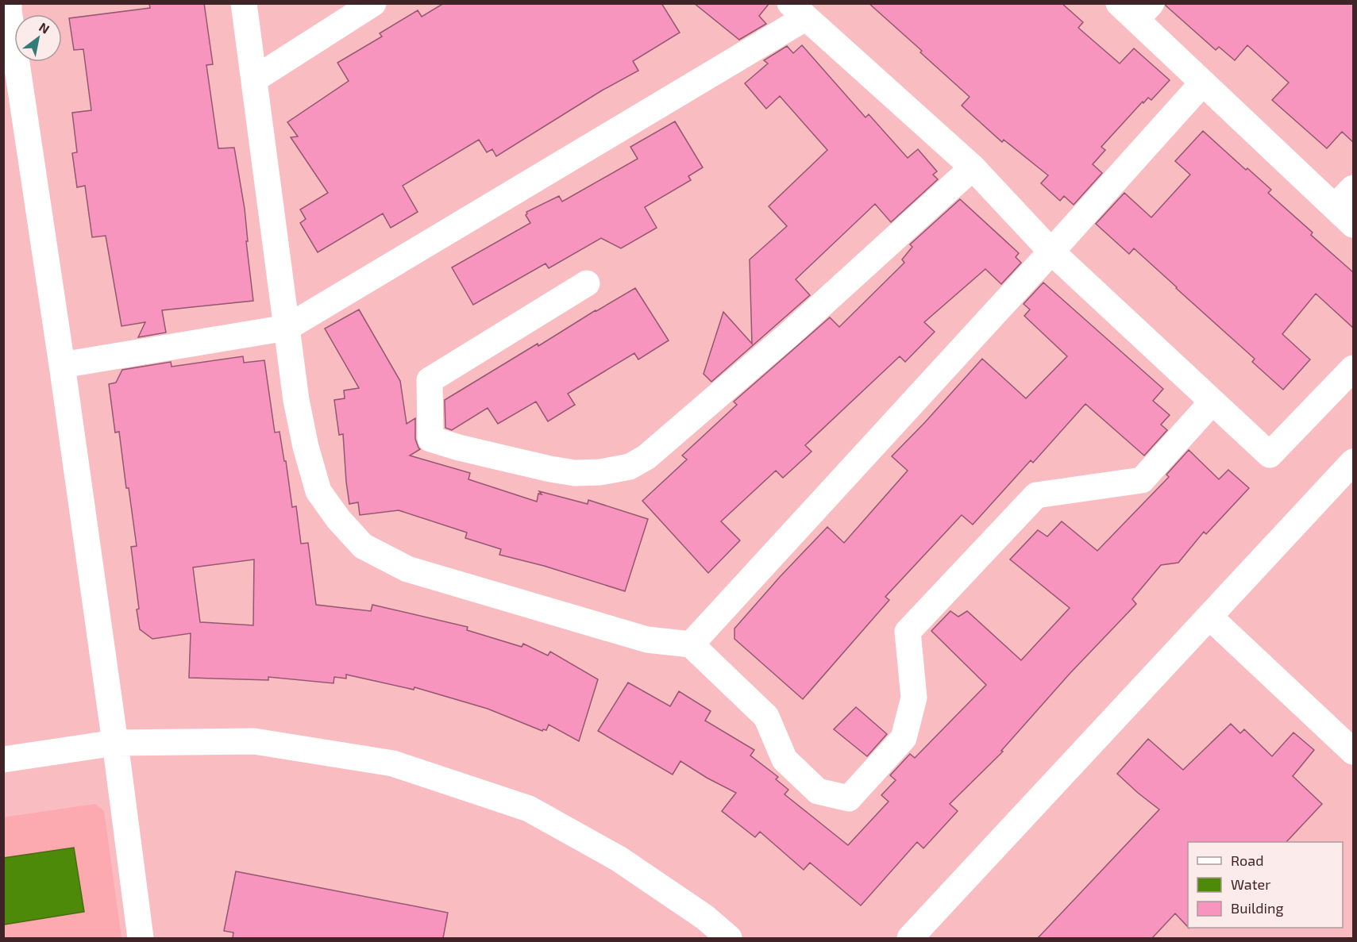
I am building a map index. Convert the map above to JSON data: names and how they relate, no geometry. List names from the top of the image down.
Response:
{
  "legend": ["Road", "Water", "Building"],
  "north": "top right"
}
